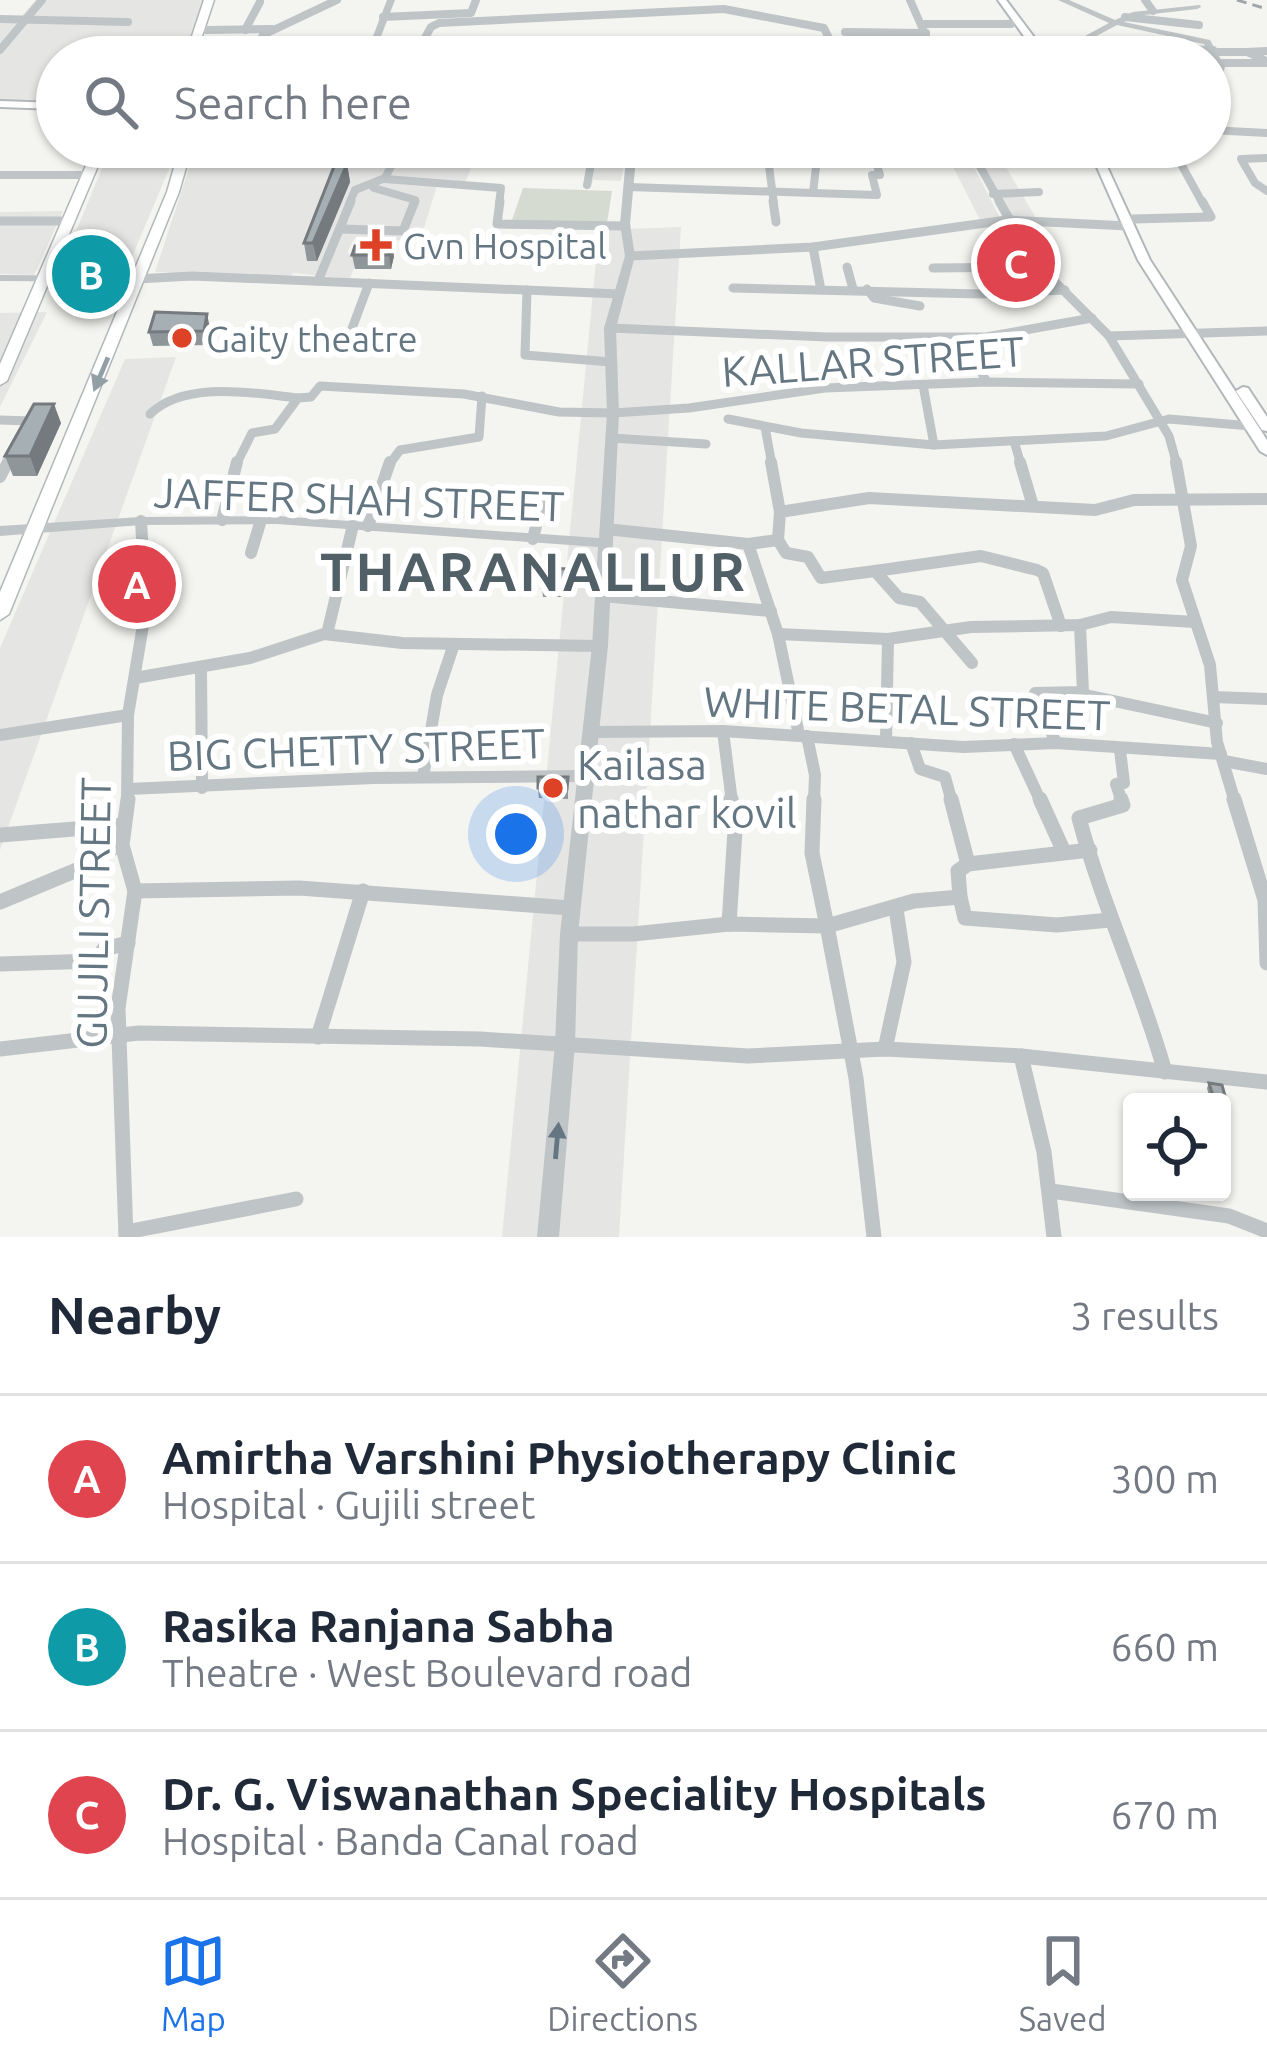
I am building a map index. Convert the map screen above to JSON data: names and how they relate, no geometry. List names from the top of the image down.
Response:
{
  "streets": {
    "street": [
      "KALLAR STREET",
      "JAFFER SHAH STREET",
      "WHITE BETAL STREET",
      "BIG CHETTY STREET",
      "GUJILI STREET"
    ]
  },
  "crossings": [
    ["JAFFER SHAH STREET", "GUJILI STREET"],
    ["BIG CHETTY STREET", "GUJILI STREET"]
  ],
  "districts": ["THARANALLUR"],
  "places": {
    "health": ["Gvn Hospital"],
    "other": ["Gaity theatre", "Kailasa nathar kovil"]
  },
  "page": {
    "search": "Search here",
    "pins": ["C", "B", "A"],
    "heading": ["Nearby", "3 results"],
    "list": [
      {
        "mark": "A",
        "name": "Amirtha Varshini Physiotherapy Clinic",
        "note": "Hospital · Gujili street",
        "value": "300 m"
      },
      {
        "mark": "B",
        "name": "Rasika Ranjana Sabha",
        "note": "Theatre · West Boulevard road",
        "value": "660 m"
      },
      {
        "mark": "C",
        "name": "Dr. G. Viswanathan Speciality Hospitals",
        "note": "Hospital · Banda Canal road",
        "value": "670 m"
      }
    ],
    "nav": ["Map", "Directions", "Saved"]
  }
}
